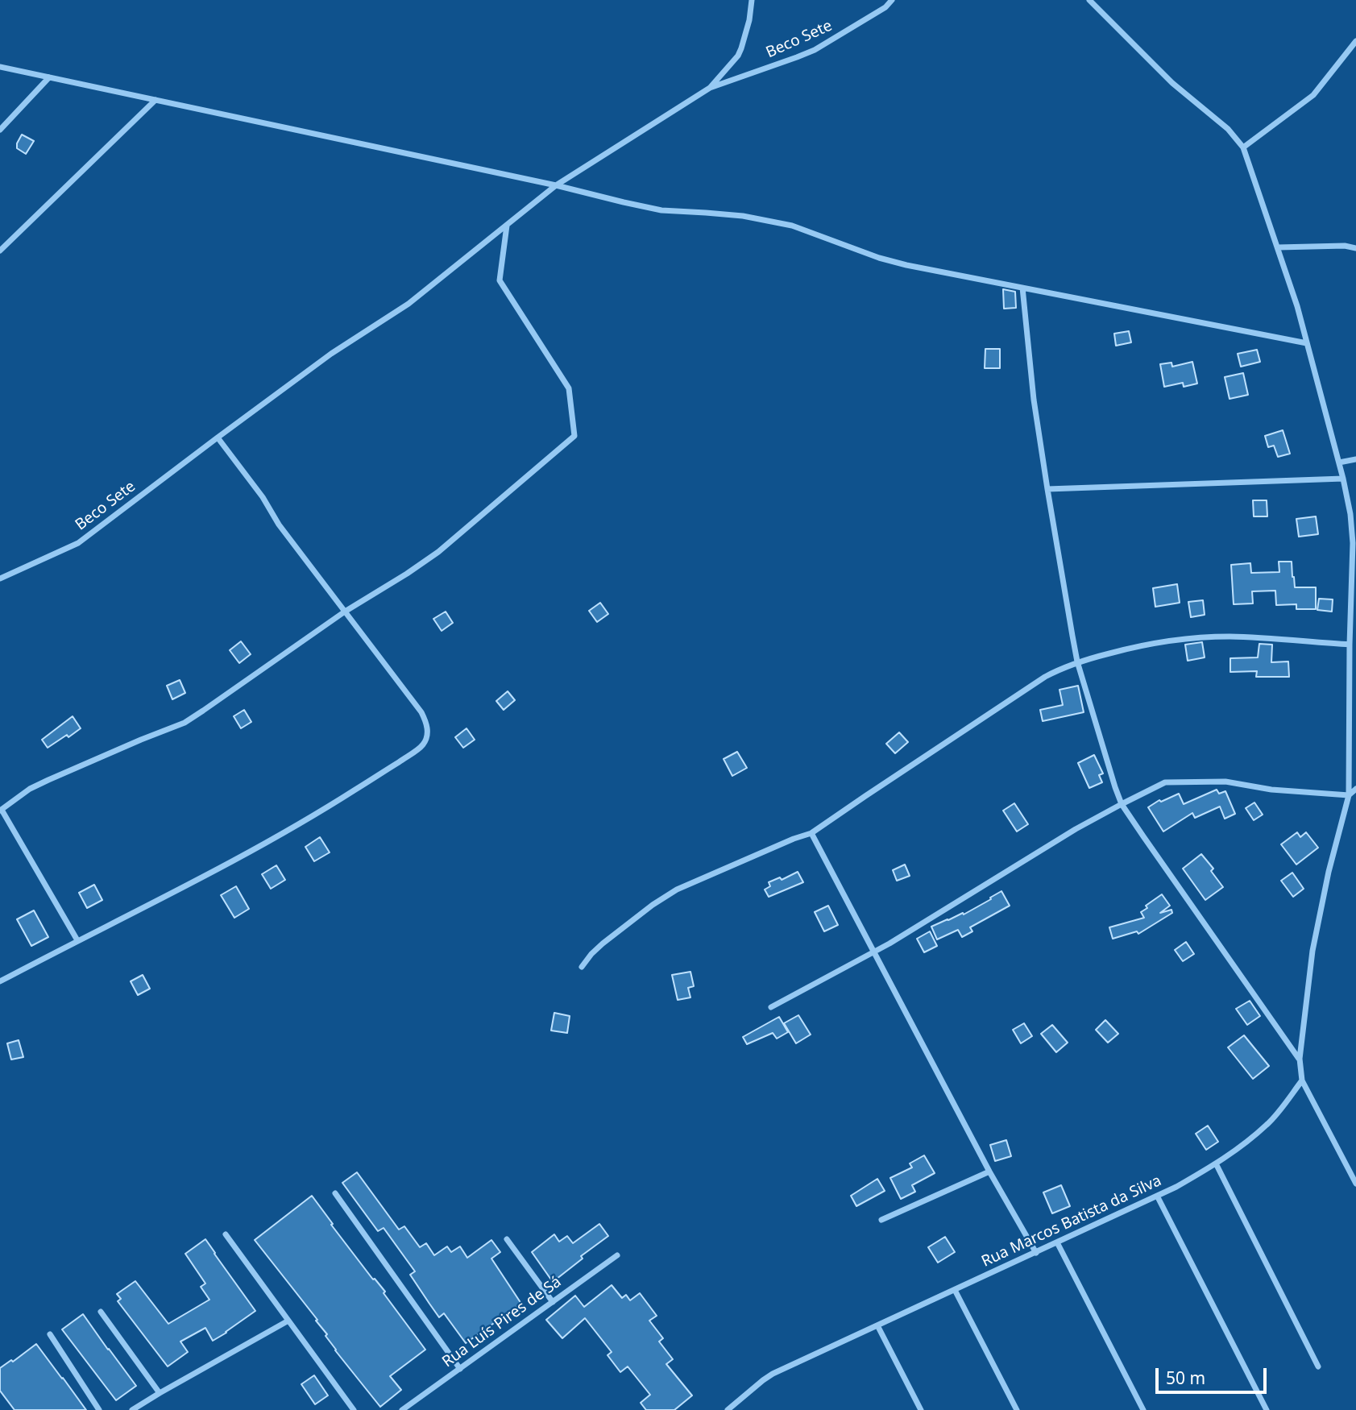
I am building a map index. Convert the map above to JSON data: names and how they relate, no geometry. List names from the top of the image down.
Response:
{
  "streets": {
    "street": ["Beco Sete", "Rua Marcos Batista da Silva", "Rua Luís Pires de Sá"]
  },
  "scale_bar": "50 m"
}
